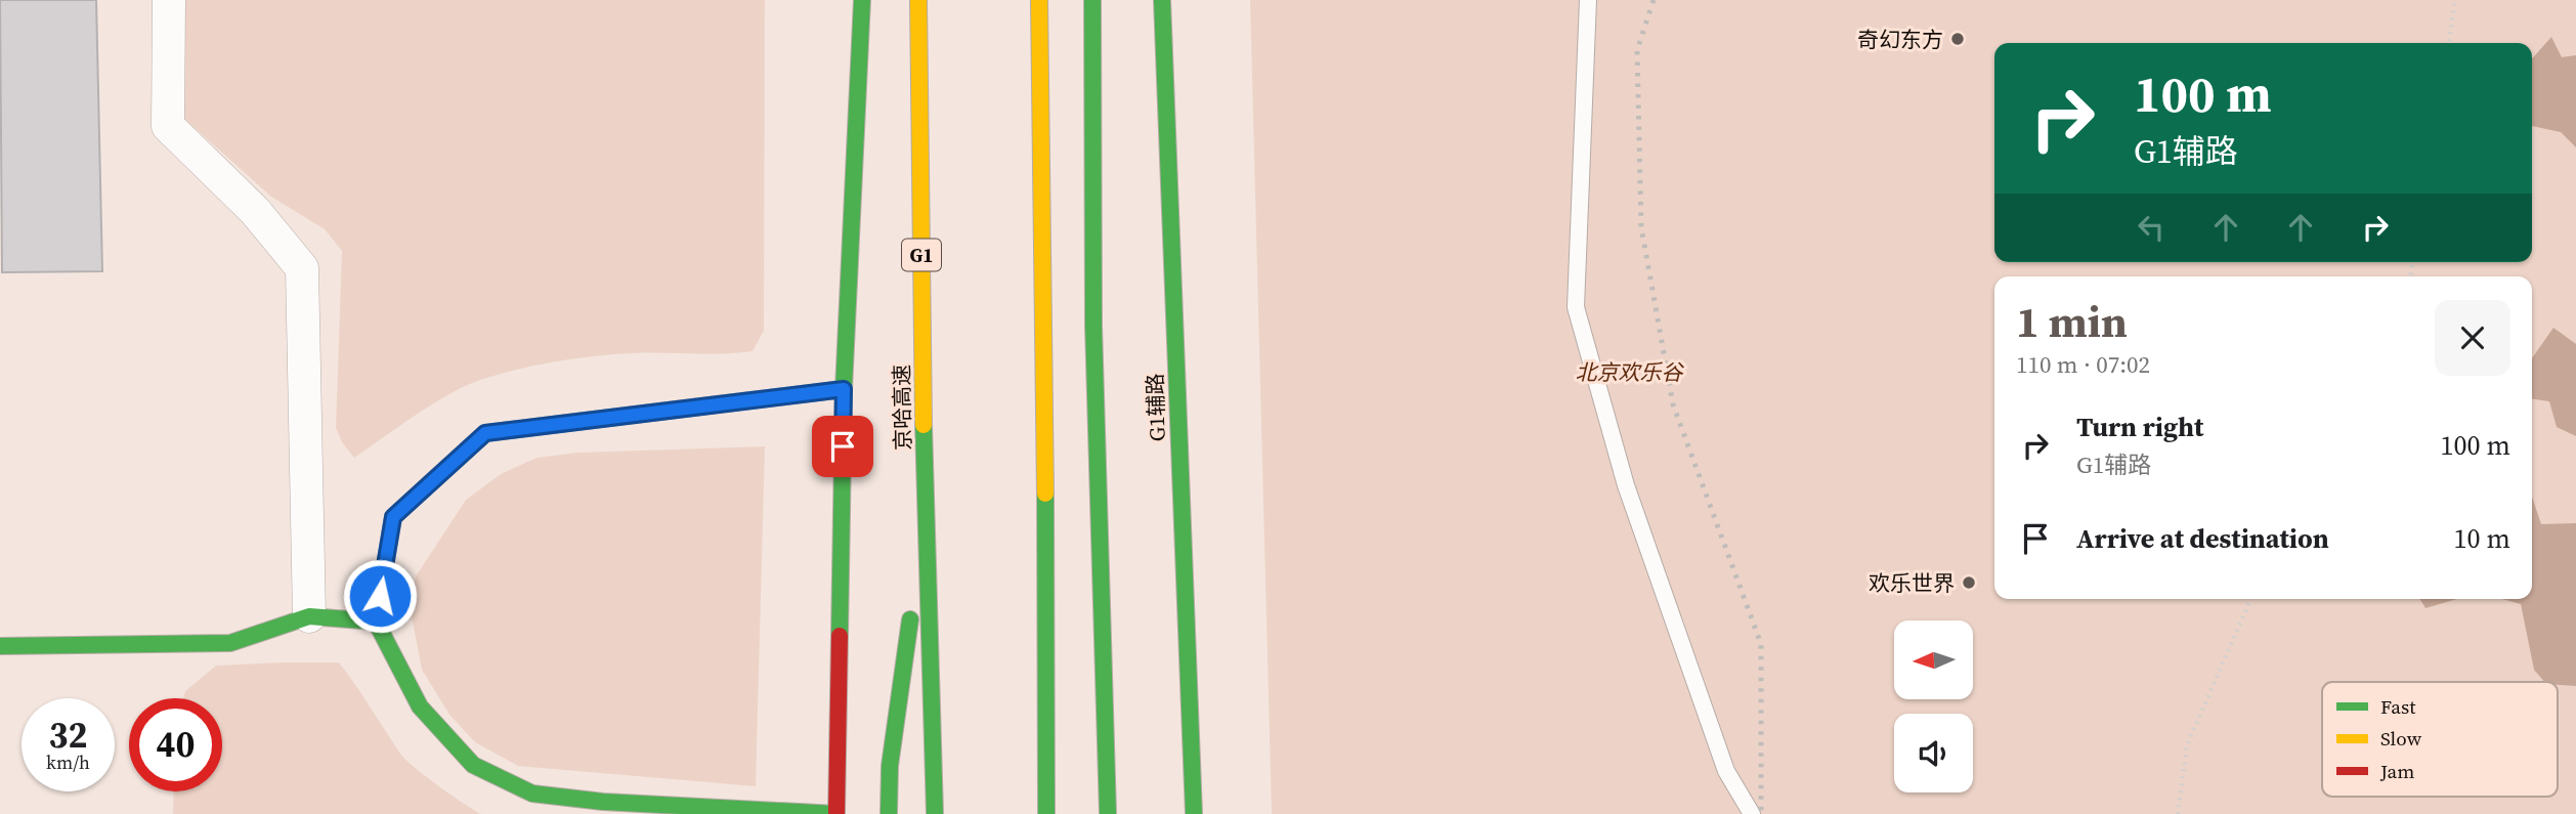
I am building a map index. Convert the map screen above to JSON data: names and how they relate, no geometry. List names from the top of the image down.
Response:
{
  "streets": {
    "main road": ["G1", "京哈高速", "G1辅路"]
  },
  "parks": ["北京欢乐谷"],
  "places": ["奇幻东方", "欢乐世界"],
  "legend": ["Fast", "Slow", "Jam"],
  "north": "left",
  "page": {
    "turn": ["100 m", "G1辅路"],
    "heading": ["1 min", "110 m · 07:02"],
    "list": [
      {
        "name": "Turn right",
        "note": "G1辅路",
        "value": "100 m"
      },
      {
        "name": "Arrive at destination",
        "value": "10 m"
      }
    ],
    "speed": "32 km/h",
    "limit": "40"
  }
}
